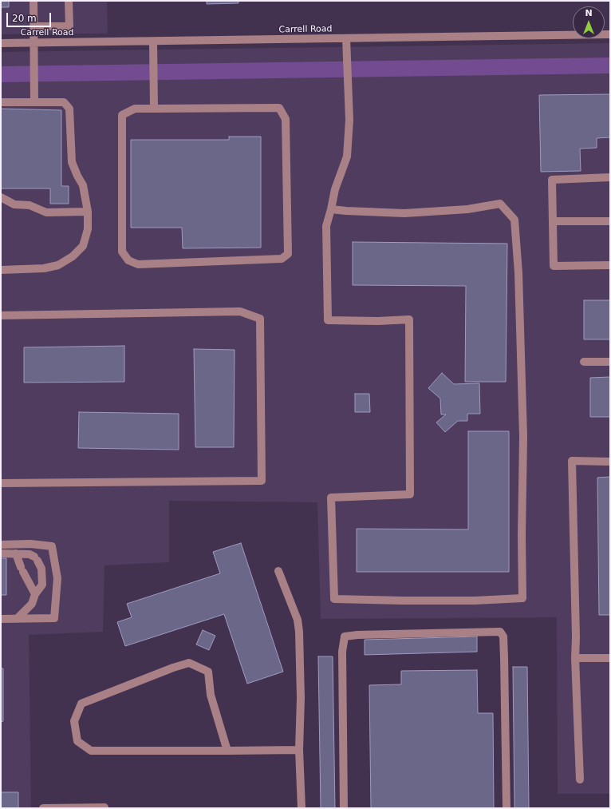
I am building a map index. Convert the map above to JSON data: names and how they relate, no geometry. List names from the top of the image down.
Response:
{
  "streets": {
    "street": ["Carrell Road"]
  },
  "scale_bar": "20 m",
  "north": "top"
}
